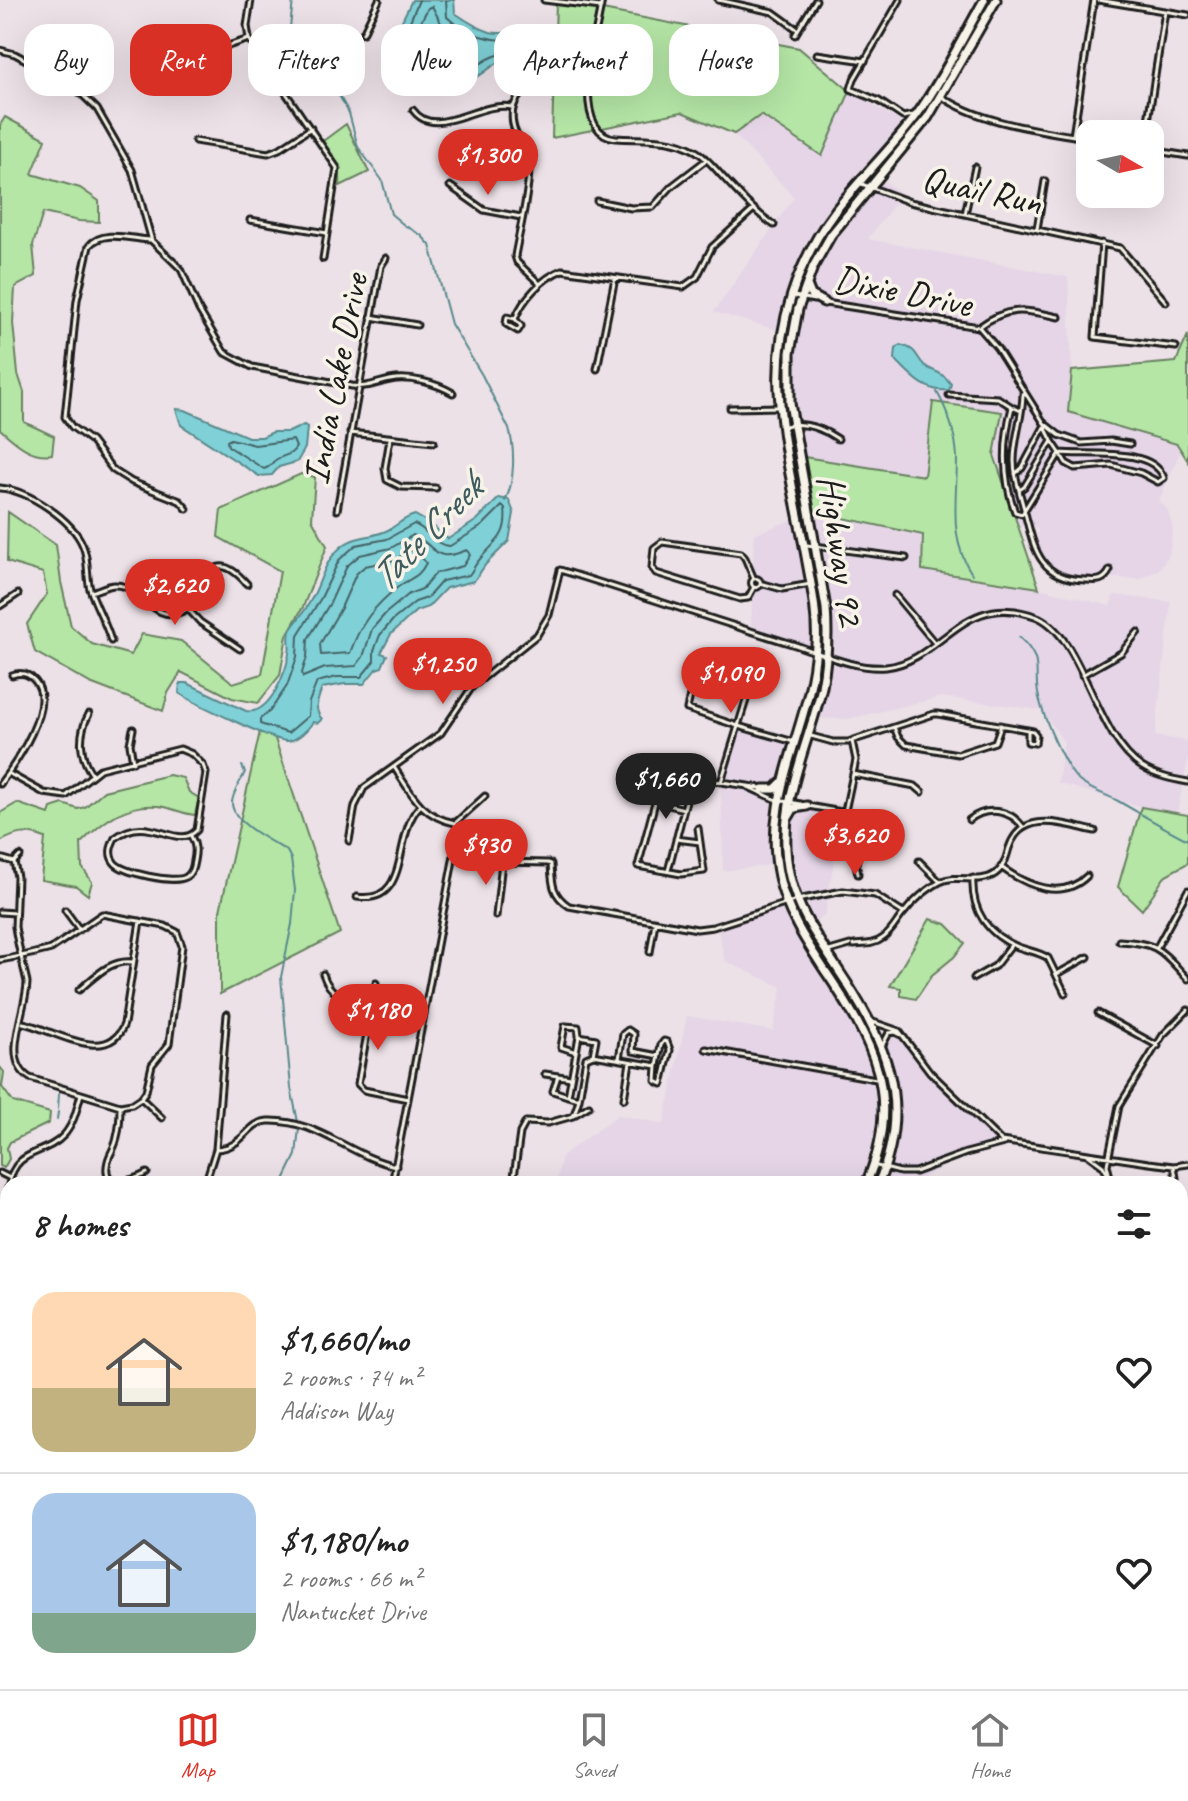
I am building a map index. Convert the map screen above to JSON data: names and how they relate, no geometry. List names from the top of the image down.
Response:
{
  "streets": {
    "main road": ["Highway 92"],
    "street": ["Quail Run", "Dixie Drive", "India Lake Drive"]
  },
  "crossings": [
    ["Quail Run", "Highway 92"],
    ["Dixie Drive", "Highway 92"]
  ],
  "water": ["Tate Creek"],
  "north": "right",
  "page": {
    "chip": [
      "Buy",
      "Rent",
      "Filters",
      "New",
      "Apartment",
      "House"
    ],
    "price": [
      "$1,300",
      "$2,620",
      "$1,250",
      "$1,090",
      "$1,660",
      "$3,620",
      "$930",
      "$1,180"
    ],
    "heading": "8 homes",
    "list": [
      {
        "name": "$1,660/mo",
        "note": "2 rooms · 74 m² · Addison Way"
      },
      {
        "name": "$1,180/mo",
        "note": "2 rooms · 66 m² · Nantucket Drive"
      }
    ],
    "tabs": ["Map", "Saved", "Home"]
  }
}
